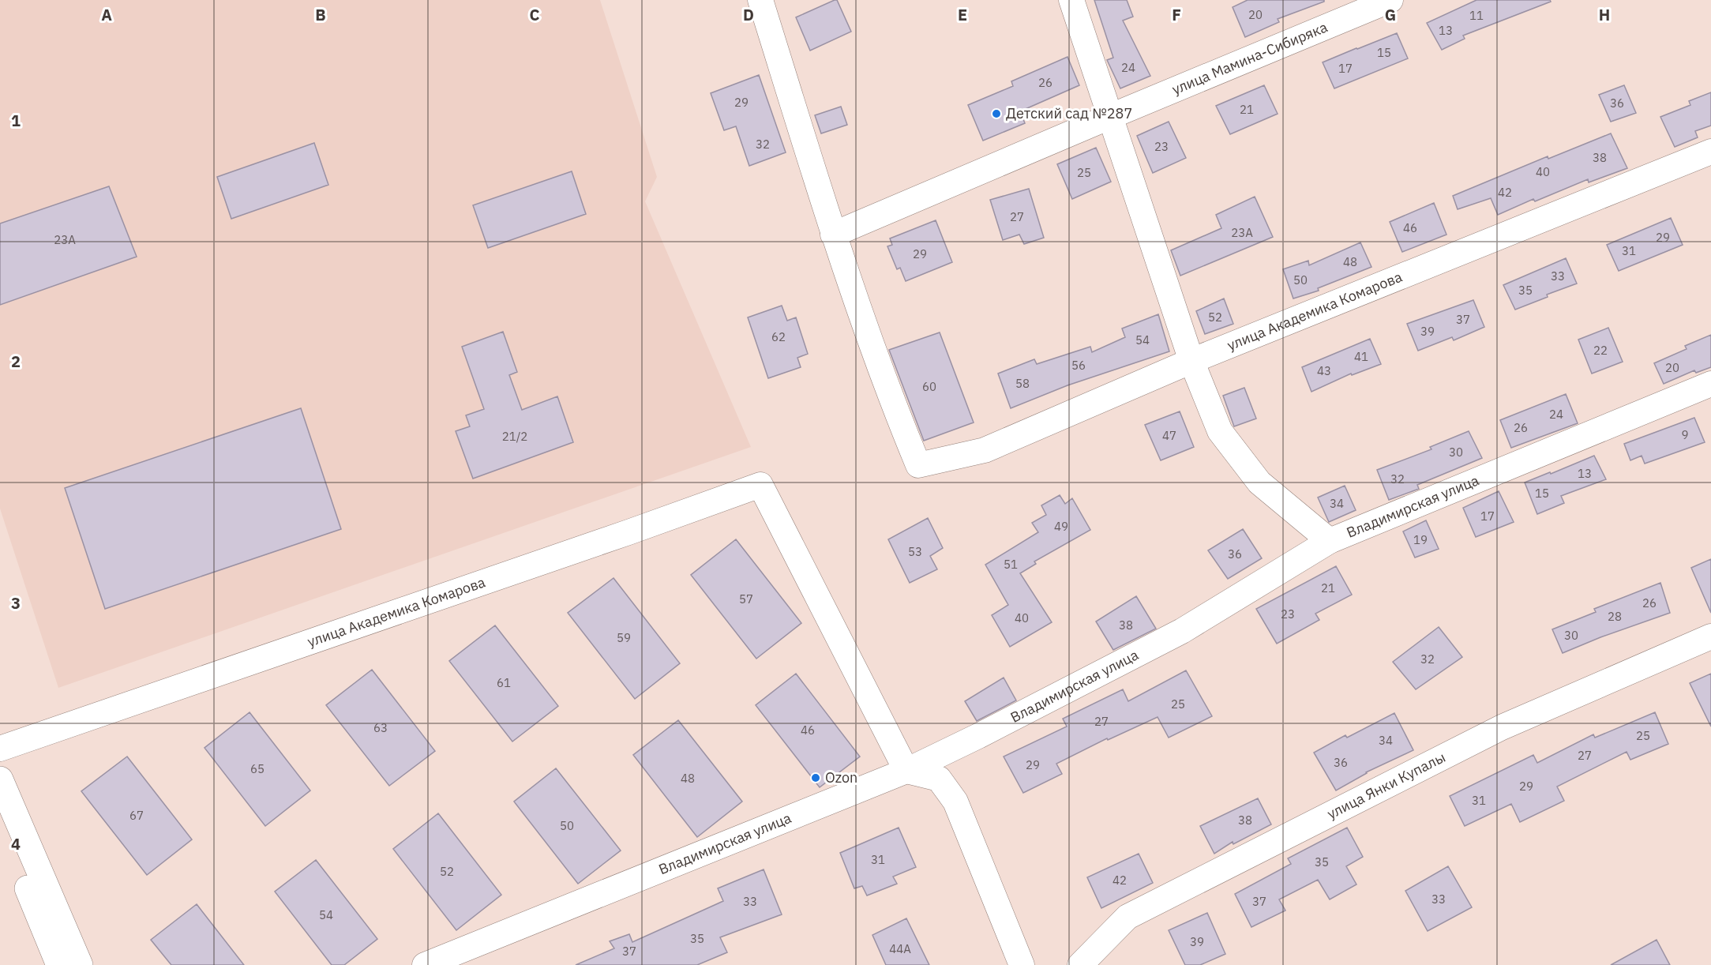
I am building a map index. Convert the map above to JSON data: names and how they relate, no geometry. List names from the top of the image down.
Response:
{
  "streets": {
    "street": [
      "улица Мамина-Сибиряка",
      "улица Академика Комарова",
      "Владимирская улица",
      "улица Янки Купалы"
    ]
  },
  "crossings": [
    ["улица Мамина-Сибиряка", "улица Академика Комарова"],
    ["улица Академика Комарова", "Владимирская улица"]
  ],
  "places": ["Детский сад №287", "Ozon"],
  "house_numbers": [
    "20",
    "11",
    "13",
    "15",
    "24",
    "17",
    "26",
    "29",
    "36",
    "21",
    "32",
    "23",
    "38",
    "40",
    "25",
    "42",
    "27",
    "46",
    "23А",
    "29",
    "23А",
    "31",
    "29",
    "48",
    "33",
    "50",
    "35",
    "52",
    "37",
    "39",
    "62",
    "54",
    "22",
    "41",
    "56",
    "20",
    "43",
    "58",
    "60",
    "24",
    "26",
    "9",
    "47",
    "21/2",
    "30",
    "13",
    "32",
    "15",
    "34",
    "17",
    "49",
    "19",
    "53",
    "36",
    "51",
    "21",
    "57",
    "26",
    "23",
    "28",
    "40",
    "38",
    "30",
    "59",
    "32",
    "61",
    "25",
    "27",
    "63",
    "46",
    "25",
    "34",
    "27",
    "36",
    "29",
    "65",
    "48",
    "29",
    "31",
    "67",
    "38",
    "50",
    "31",
    "35",
    "52",
    "42",
    "33",
    "33",
    "37",
    "54",
    "35",
    "39",
    "44А",
    "37"
  ],
  "grid": {
    "columns": [
      "A",
      "B",
      "C",
      "D",
      "E",
      "F",
      "G",
      "H"
    ],
    "rows": [
      "1",
      "2",
      "3",
      "4"
    ]
  }
}
